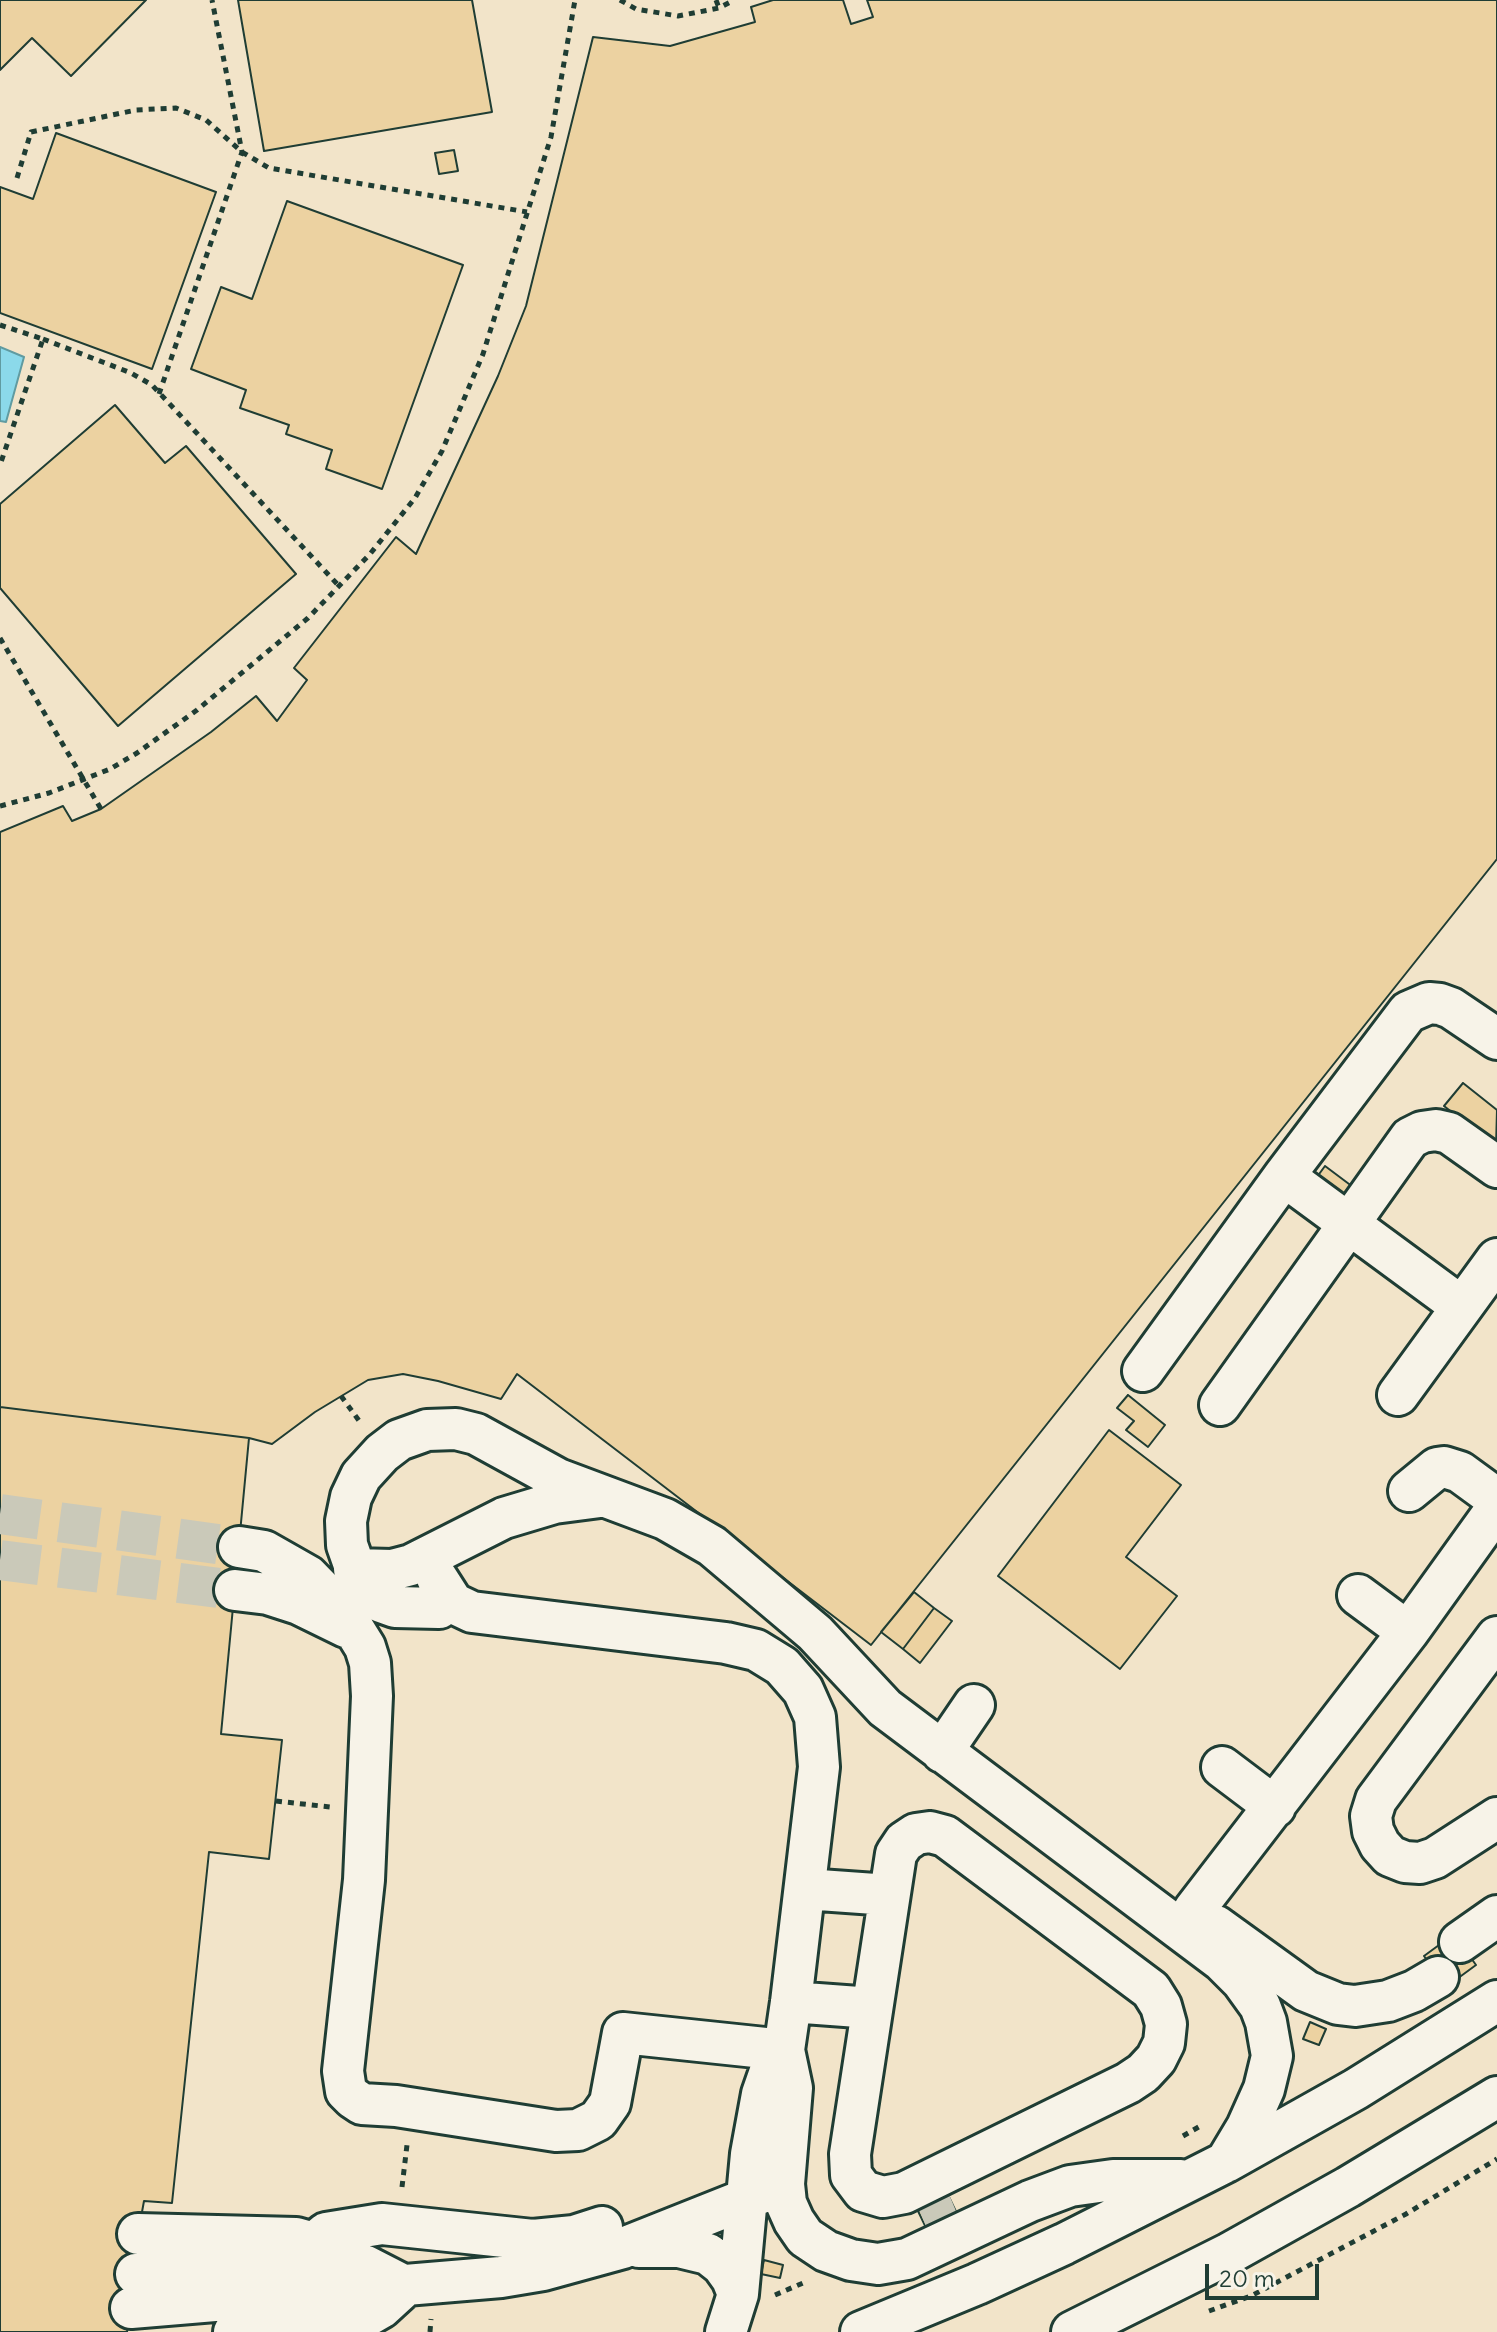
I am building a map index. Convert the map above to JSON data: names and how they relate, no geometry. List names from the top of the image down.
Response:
{
  "scale_bar": "20 m"
}
